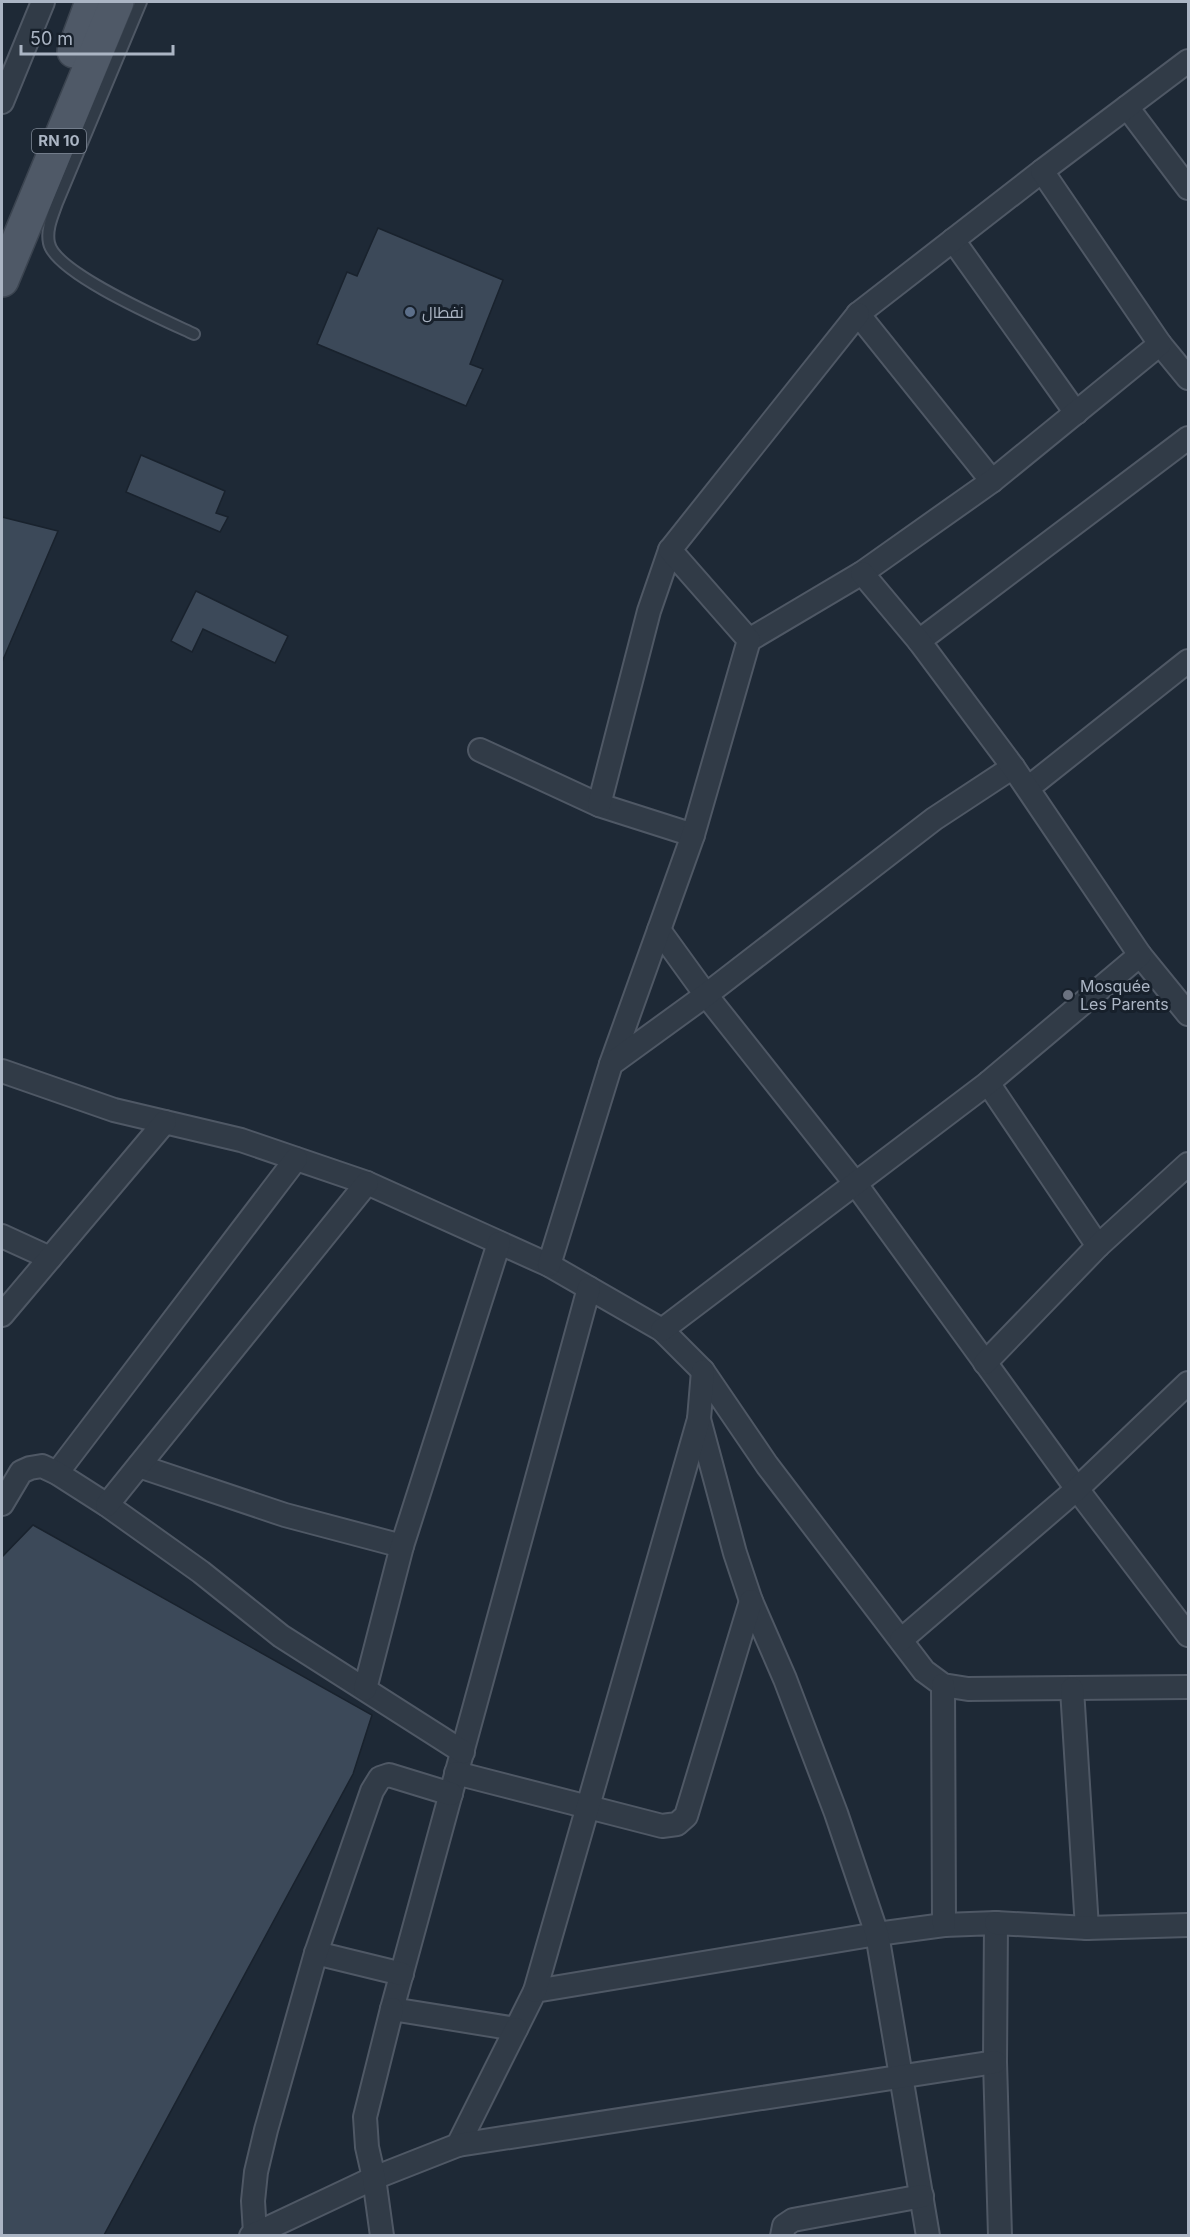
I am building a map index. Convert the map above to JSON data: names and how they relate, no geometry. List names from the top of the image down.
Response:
{
  "streets": {
    "main road": ["RN 10"]
  },
  "places": ["نفطال", "Mosquée Les Parents"],
  "scale_bar": "50 m"
}
